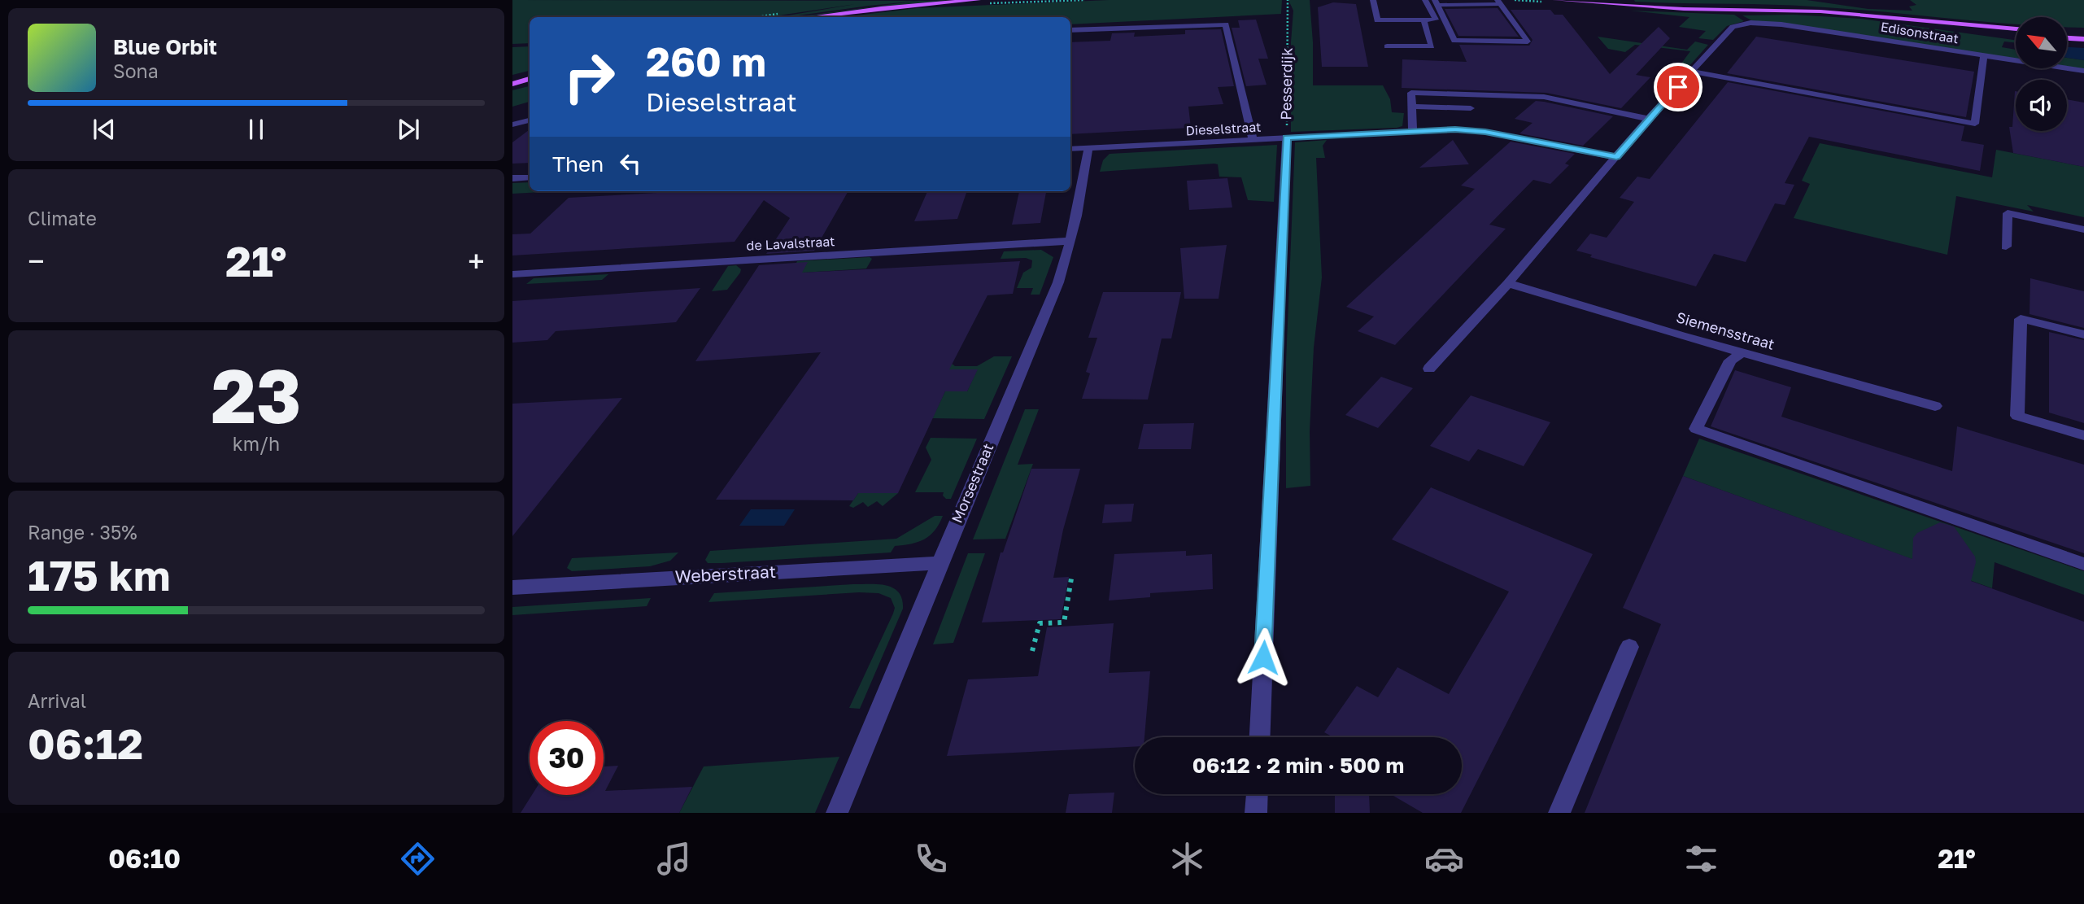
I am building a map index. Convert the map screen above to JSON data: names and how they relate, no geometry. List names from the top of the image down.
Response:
{
  "streets": {
    "main road": ["Edisonstraat"],
    "street": [
      "Pesserdijk",
      "Dieselstraat",
      "de Lavalstraat",
      "Siemensstraat",
      "Morsestraat",
      "Weberstraat"
    ]
  },
  "crossings": [
    ["Pesserdijk", "Dieselstraat"],
    ["Dieselstraat", "Morsestraat"],
    ["de Lavalstraat", "Morsestraat"],
    ["Morsestraat", "Weberstraat"]
  ],
  "north": "top left",
  "page": {
    "turn": ["260 m", "Dieselstraat"],
    "song": ["Blue Orbit", "Sona"],
    "then": "Then",
    "tile": [
      "Climate",
      ["23", "km/h"],
      ["Range · 35%", "175 km"],
      ["Arrival", "06:12"]
    ],
    "heat": ["−", "21°", "+"],
    "limit": "30",
    "trip": "06:12 · 2 min · 500 m",
    "tabs": ["06:10", "21°"]
  }
}
